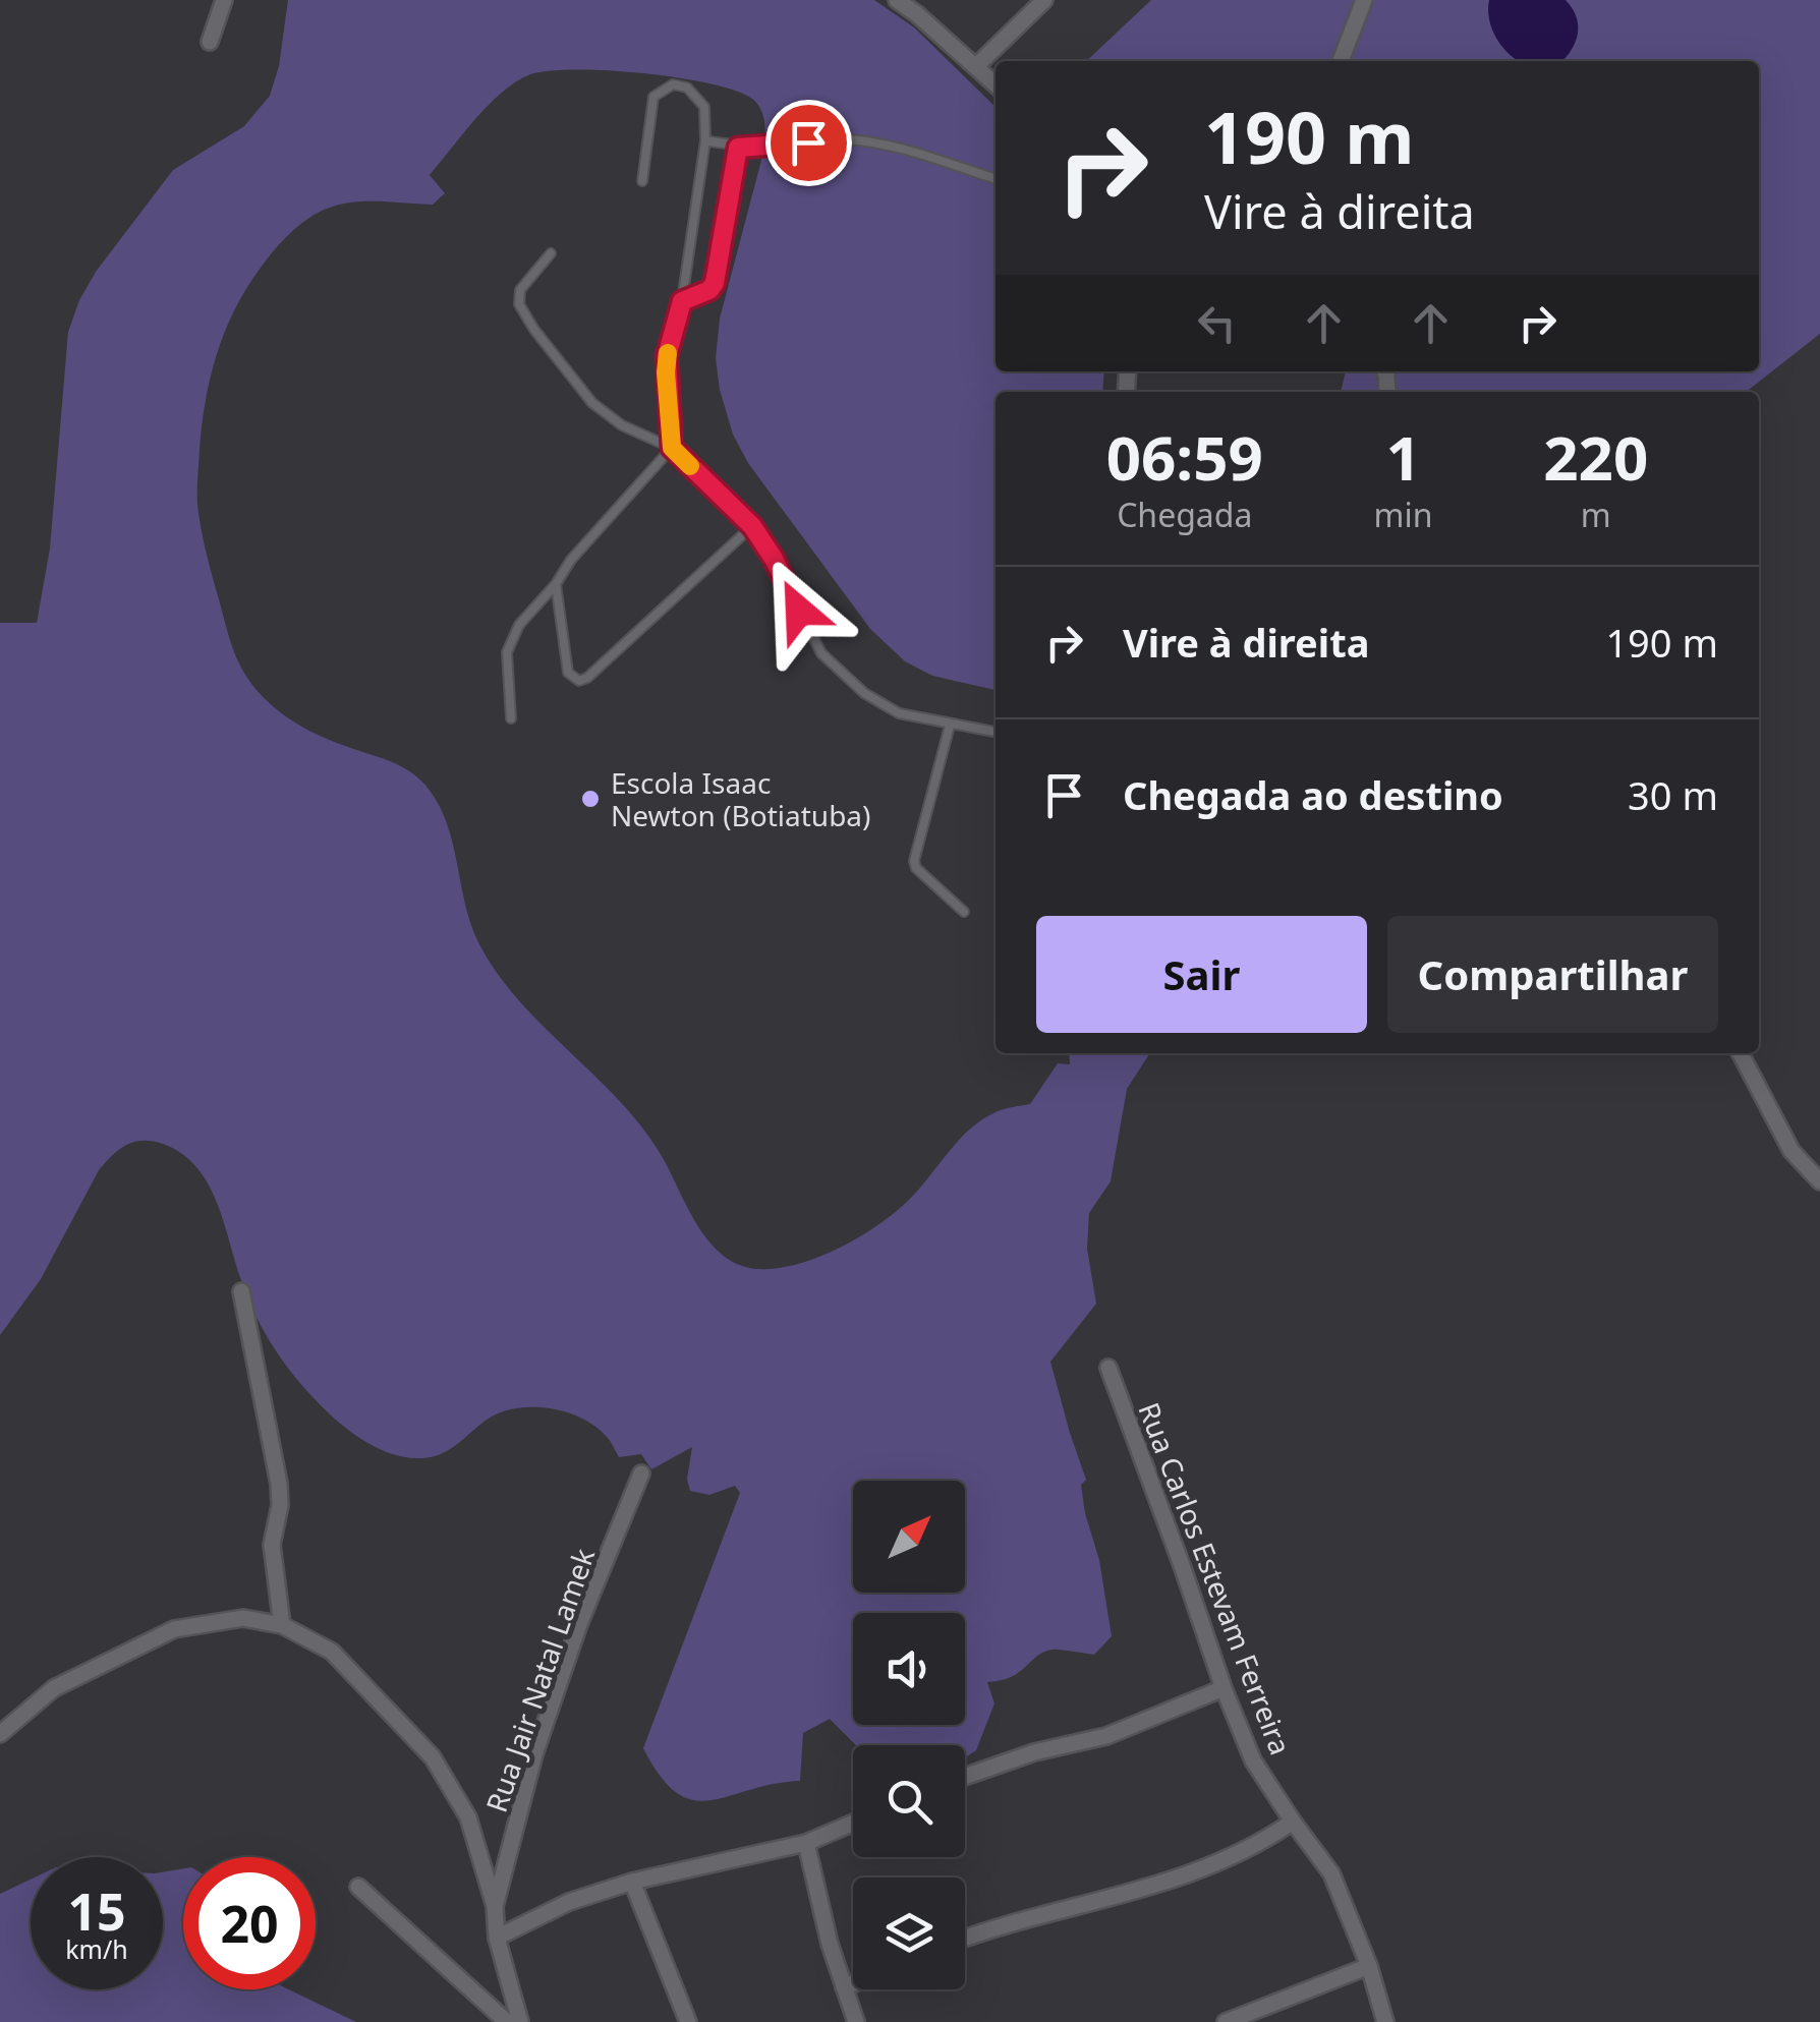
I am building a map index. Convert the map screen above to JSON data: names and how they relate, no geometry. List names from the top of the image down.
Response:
{
  "streets": {
    "street": ["Rua Carlos Estevam Ferreira", "Rua Jair Natal Lamek"]
  },
  "places": ["Escola Isaac Newton (Botiatuba)"],
  "north": "top right",
  "page": {
    "turn": ["190 m", "Vire à direita"],
    "eta": [
      "06:59",
      "Chegada",
      "1",
      "min",
      "220",
      "m"
    ],
    "list": [
      {
        "name": "Vire à direita",
        "value": "190 m"
      },
      {
        "name": "Chegada ao destino",
        "value": "30 m"
      }
    ],
    "buttons": ["Sair", "Compartilhar"],
    "speed": "15 km/h",
    "limit": "20"
  }
}
